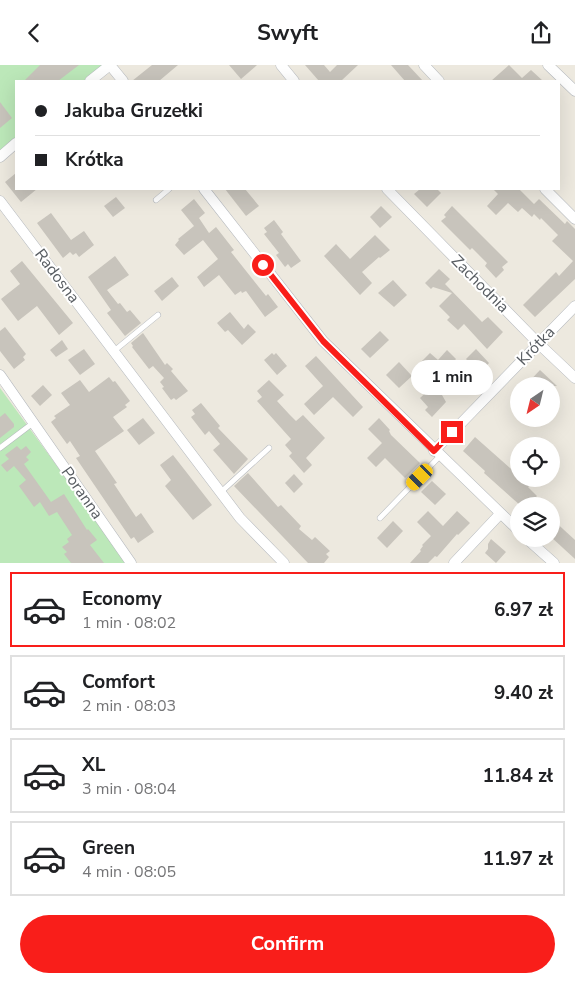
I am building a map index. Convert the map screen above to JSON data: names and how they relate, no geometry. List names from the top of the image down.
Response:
{
  "streets": {
    "street": [
      "Radosna",
      "Zachodnia",
      "Krótka",
      "Poranna"
    ]
  },
  "crossings": [
    ["Zachodnia", "Krótka"]
  ],
  "north": "bottom left",
  "page": {
    "header": "Swyft",
    "banner": ["Jakuba Gruzełki", "Krótka"],
    "bubble": "1 min",
    "list": [
      {
        "name": "Economy",
        "note": "1 min · 08:02",
        "value": "6.97 zł"
      },
      {
        "name": "Comfort",
        "note": "2 min · 08:03",
        "value": "9.40 zł"
      },
      {
        "name": "XL",
        "note": "3 min · 08:04",
        "value": "11.84 zł"
      },
      {
        "name": "Green",
        "note": "4 min · 08:05",
        "value": "11.97 zł"
      }
    ],
    "buttons": "Confirm"
  }
}
